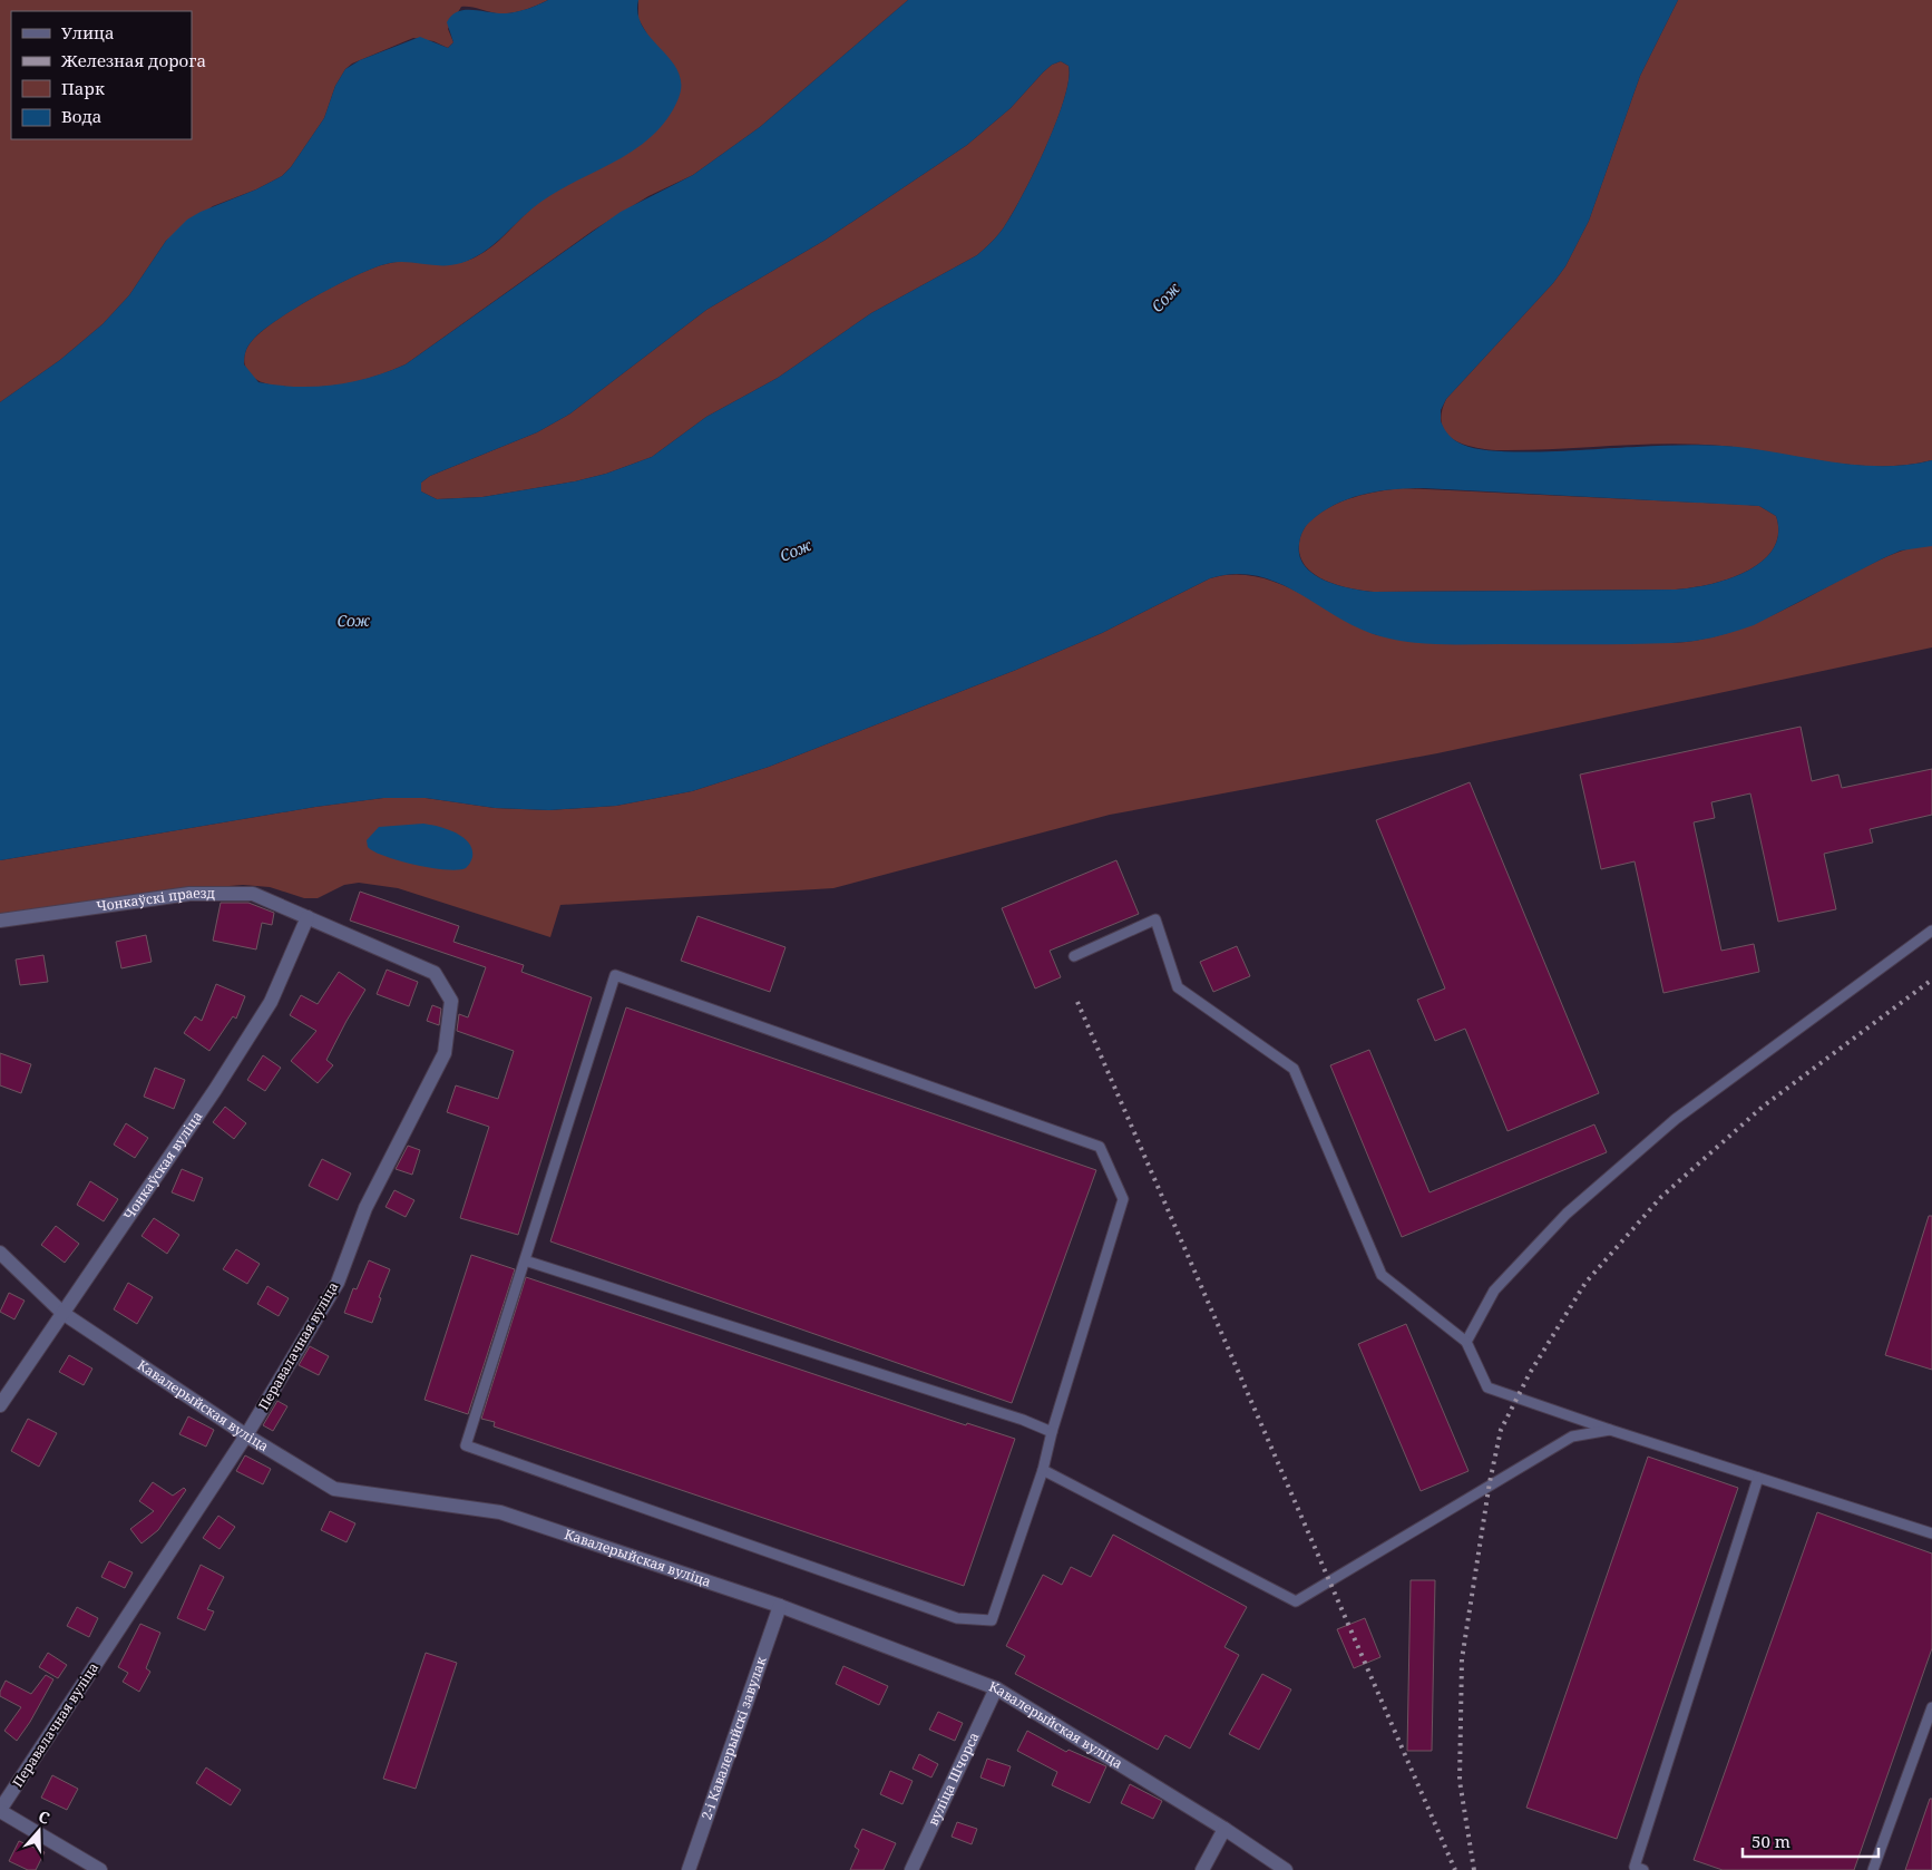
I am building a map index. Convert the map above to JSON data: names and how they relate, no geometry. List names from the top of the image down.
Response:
{
  "streets": {
    "street": [
      "Чонкаўскі праезд",
      "Чонкаўская вуліца",
      "Перавалачная вуліца",
      "Кавалерыйская вуліца",
      "2-і Кавалерыйскі завулак",
      "вуліца Шчорса"
    ]
  },
  "crossings": [
    ["Чонкаўскі праезд", "Чонкаўская вуліца"],
    ["Чонкаўскі праезд", "Перавалачная вуліца"],
    ["Чонкаўская вуліца", "Перавалачная вуліца"],
    ["Чонкаўская вуліца", "Кавалерыйская вуліца"],
    ["Перавалачная вуліца", "Кавалерыйская вуліца"],
    ["Кавалерыйская вуліца", "2-і Кавалерыйскі завулак"],
    ["Кавалерыйская вуліца", "вуліца Шчорса"]
  ],
  "water": ["Сож"],
  "legend": [
    "Улица",
    "Железная дорога",
    "Парк",
    "Вода"
  ],
  "scale_bar": "50 m",
  "north": "top"
}
